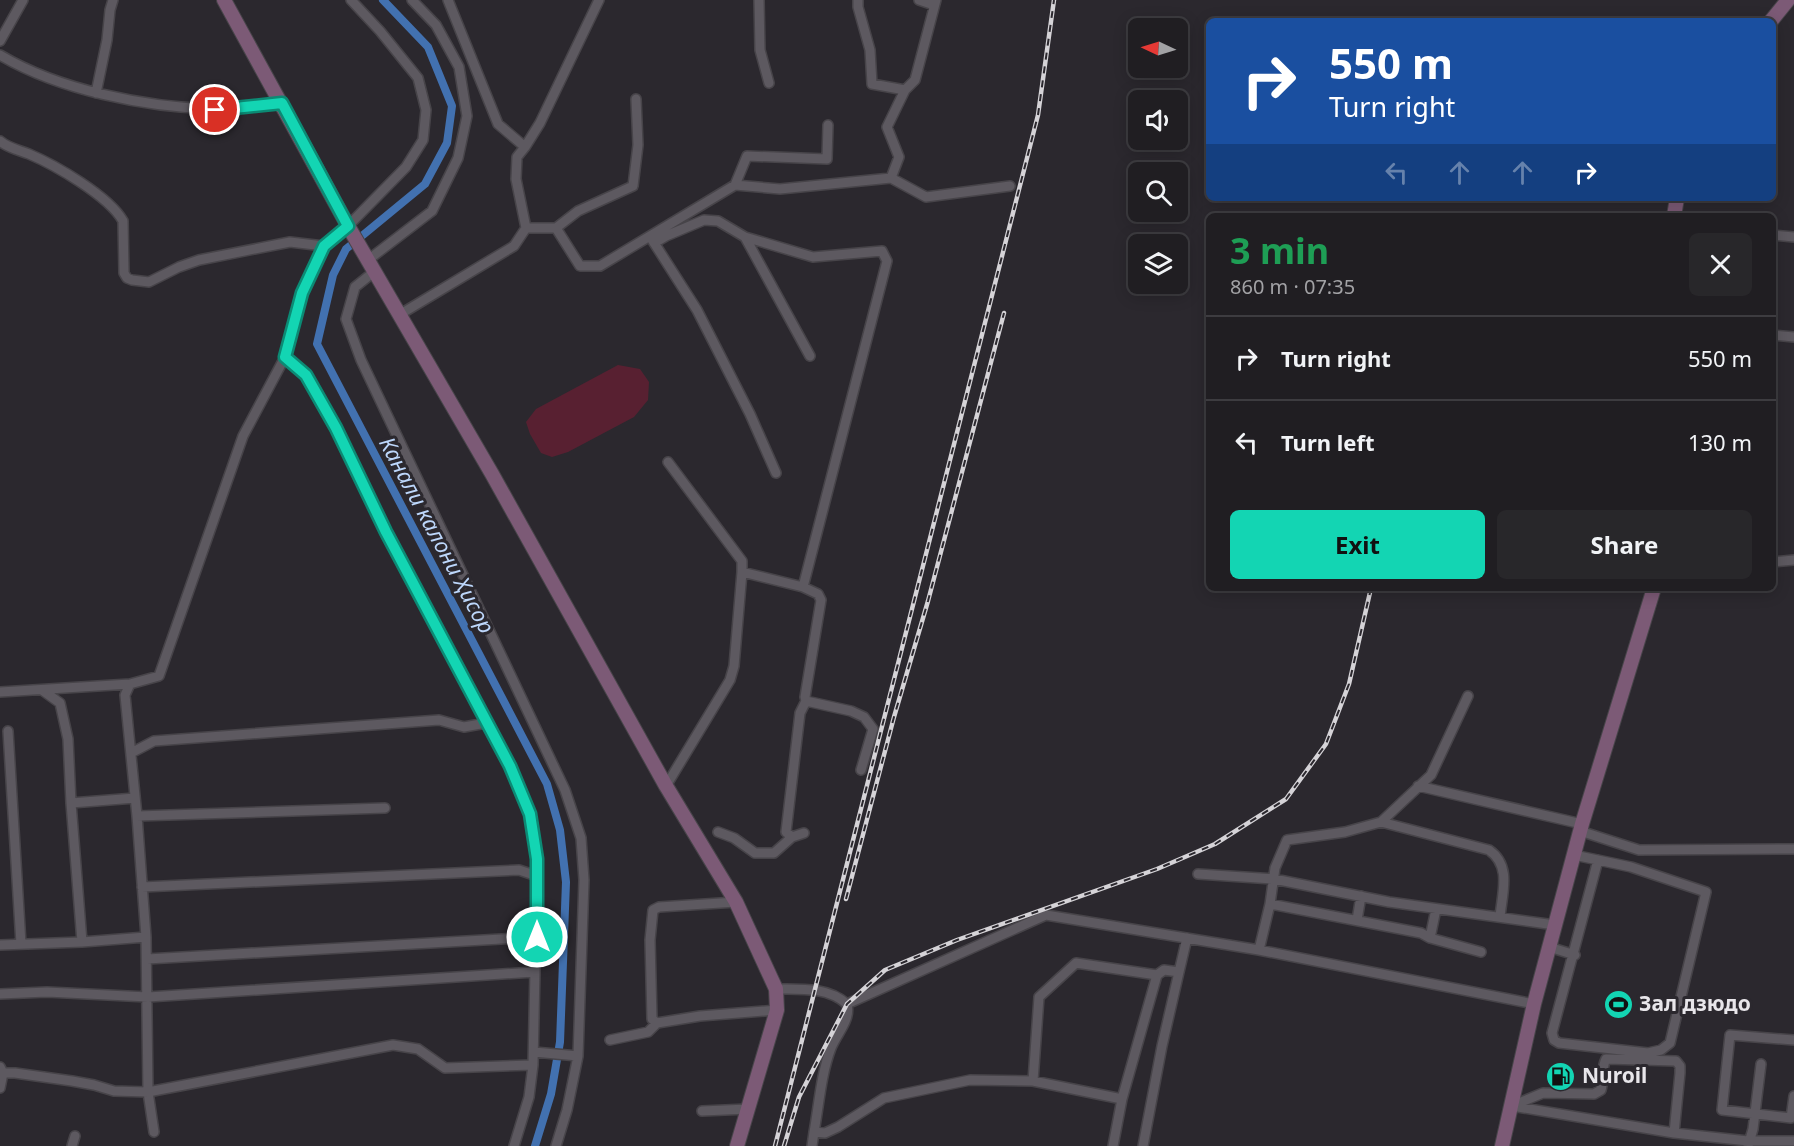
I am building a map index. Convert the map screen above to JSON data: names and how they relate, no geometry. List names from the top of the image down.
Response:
{
  "water": ["Канали калони Ҳисор"],
  "places": {
    "sports": ["Зал дзюдо"],
    "fuel station": ["Nuroil"]
  },
  "north": "left",
  "page": {
    "turn": ["550 m", "Turn right"],
    "heading": ["3 min", "860 m · 07:35"],
    "list": [
      {
        "name": "Turn right",
        "value": "550 m"
      },
      {
        "name": "Turn left",
        "value": "130 m"
      }
    ],
    "buttons": ["Exit", "Share"]
  }
}
